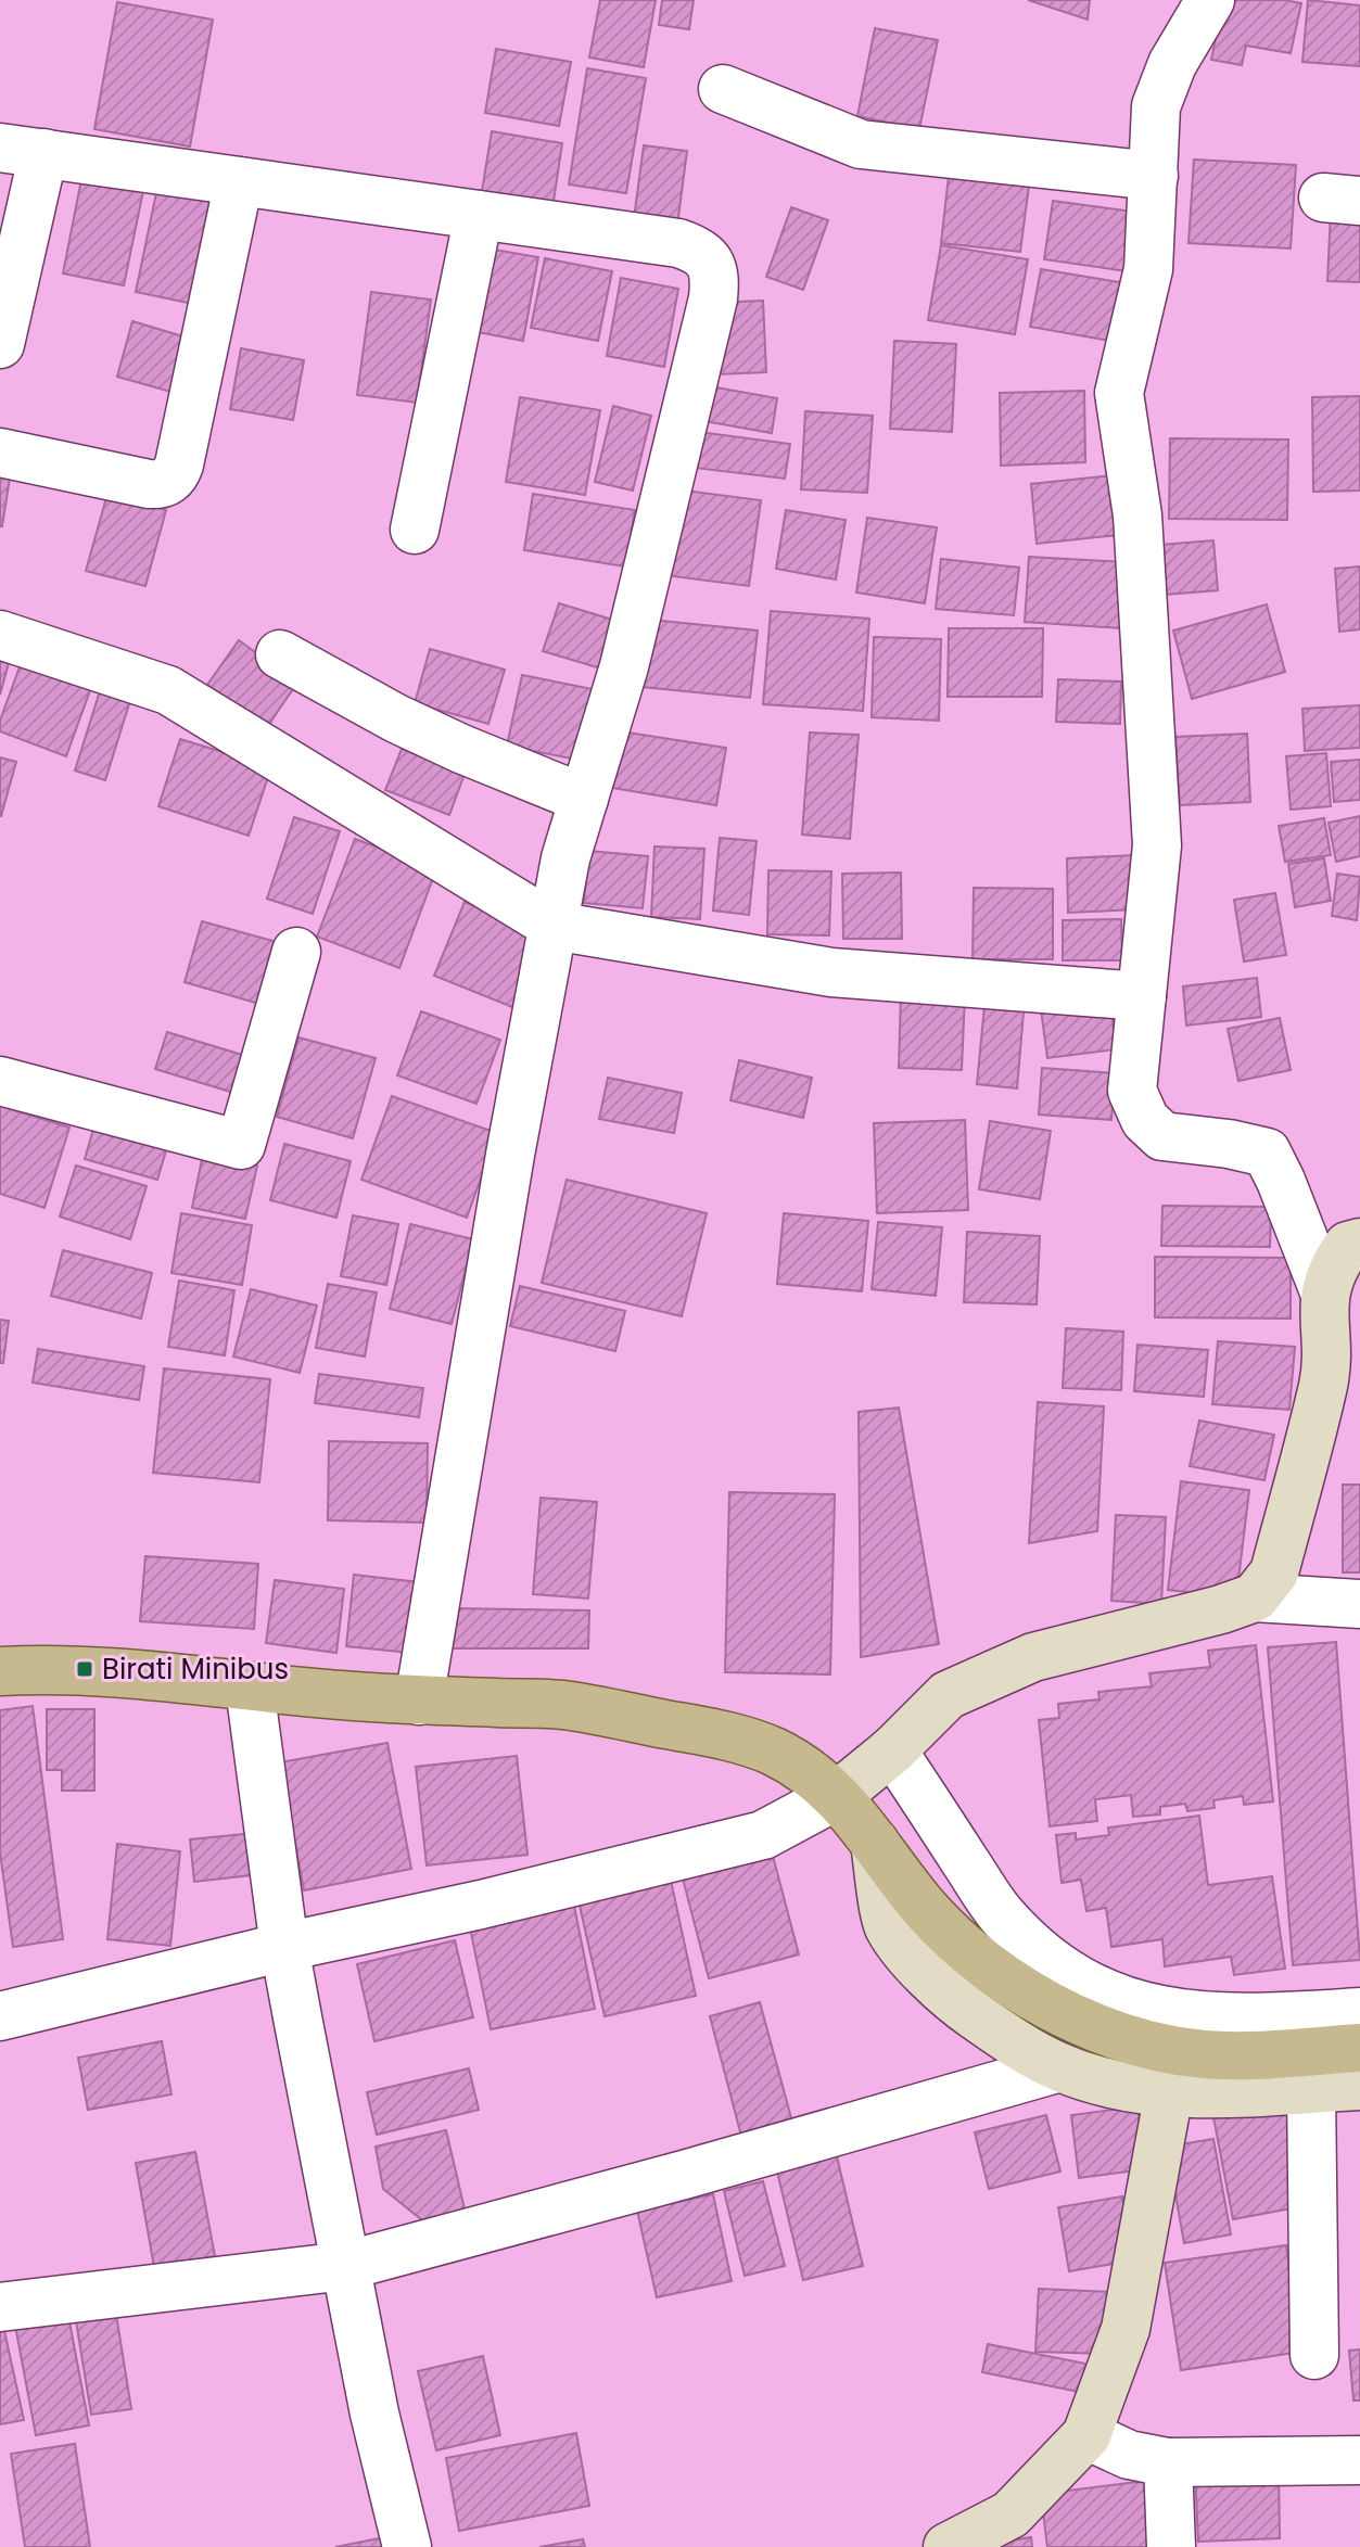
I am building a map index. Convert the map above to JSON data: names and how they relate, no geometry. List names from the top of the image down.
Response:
{
  "places": {
    "transit": ["Birati Minibus"]
  }
}
